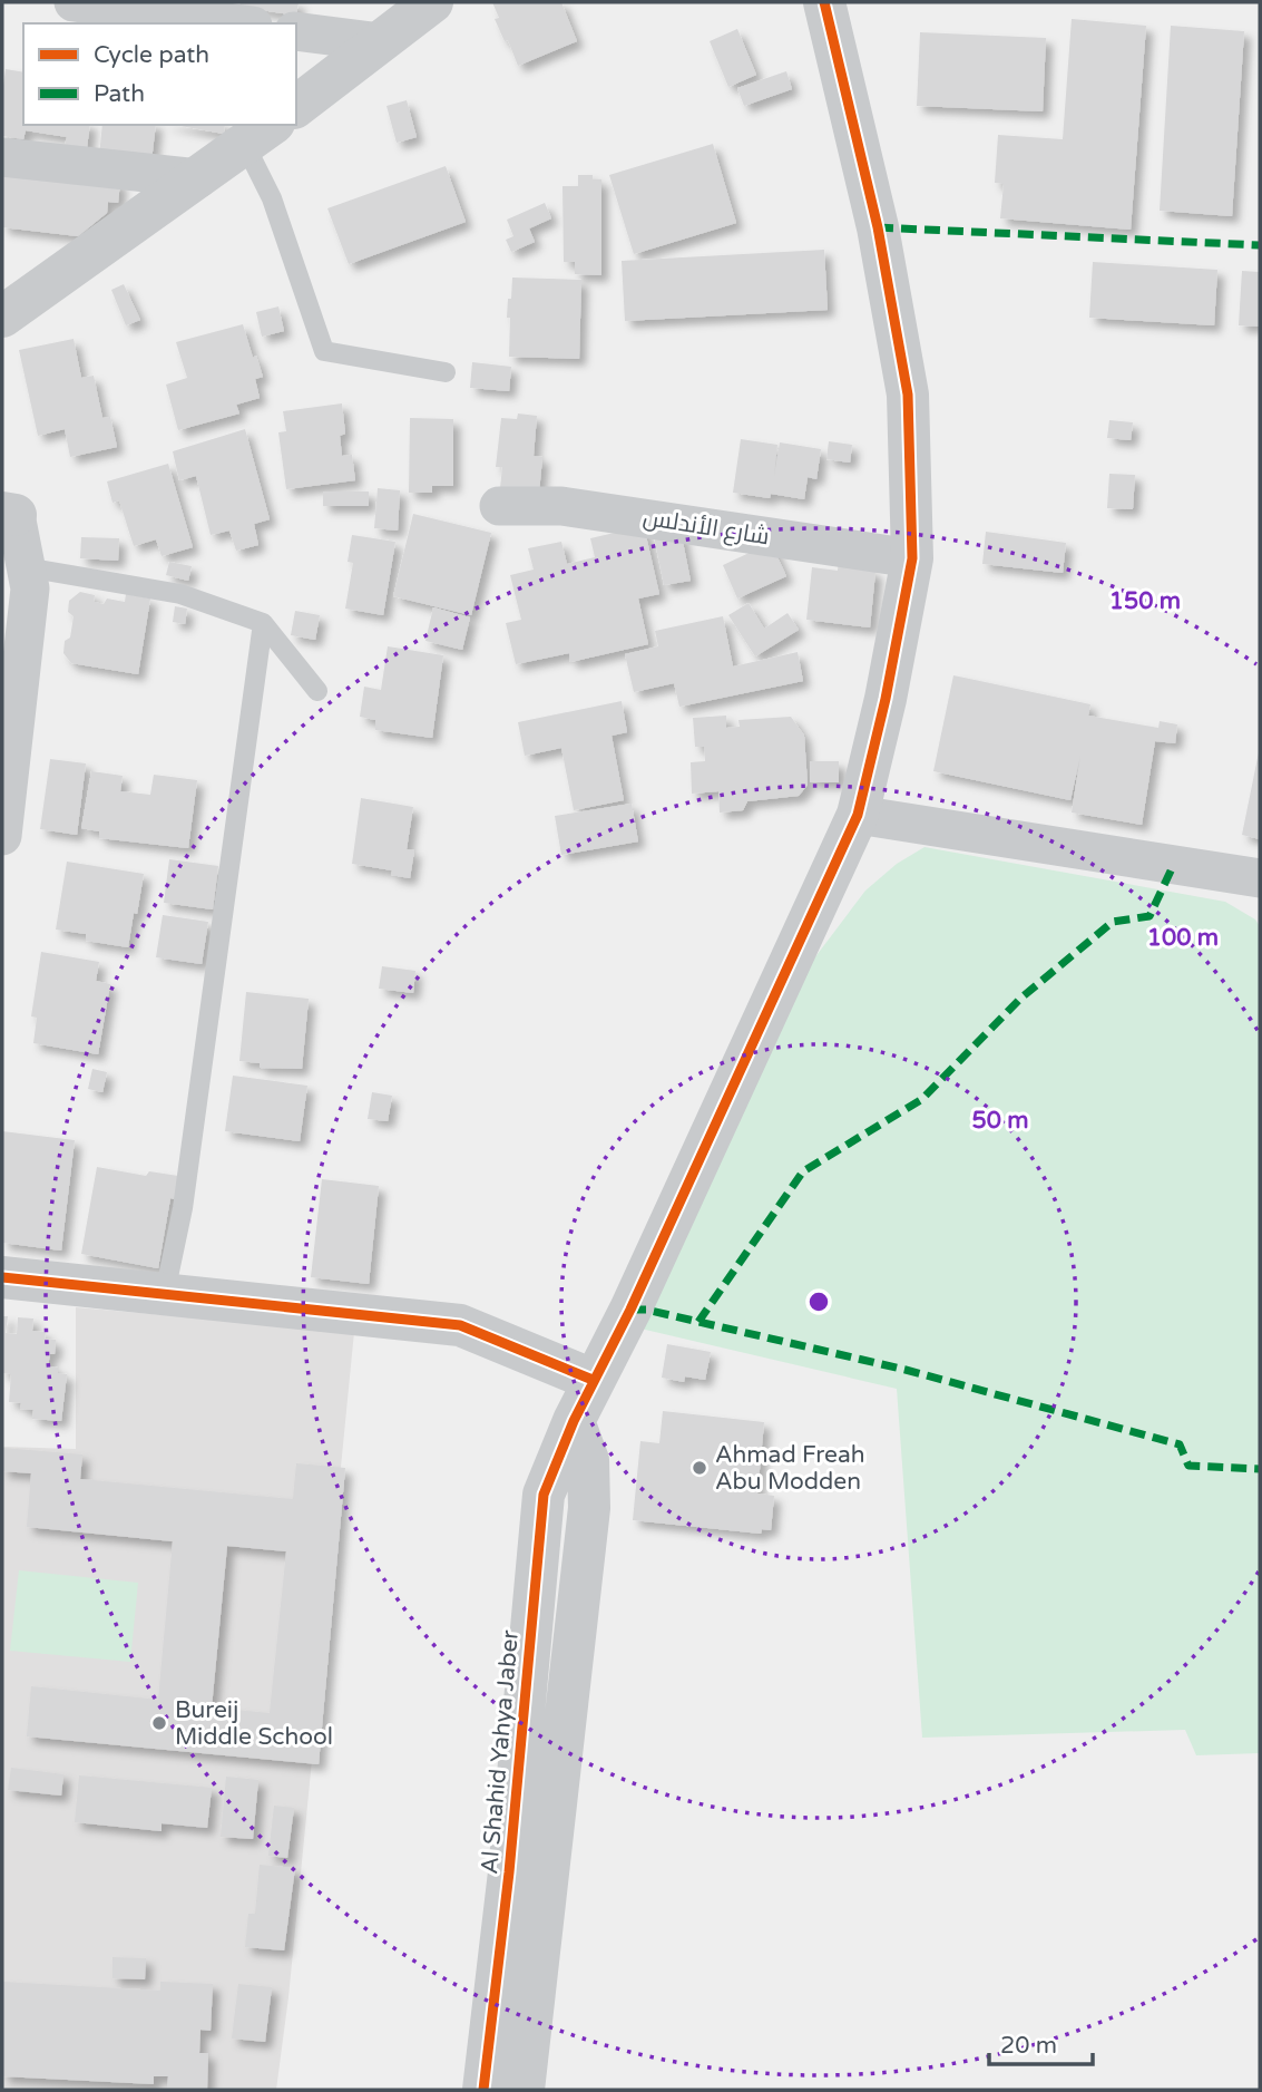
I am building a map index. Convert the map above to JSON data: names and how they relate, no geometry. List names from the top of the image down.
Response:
{
  "streets": {
    "street": ["شارع الأندلس", "Al Shahid Yahya Jaber"]
  },
  "crossings": [
    ["شارع الأندلس", "Al Shahid Yahya Jaber"]
  ],
  "places": ["Ahmad Freah Abu Modden", "Bureij Middle School"],
  "legend": ["Cycle path", "Path"],
  "scale_bar": "20 m",
  "rings": ["150 m", "100 m", "50 m"]
}
